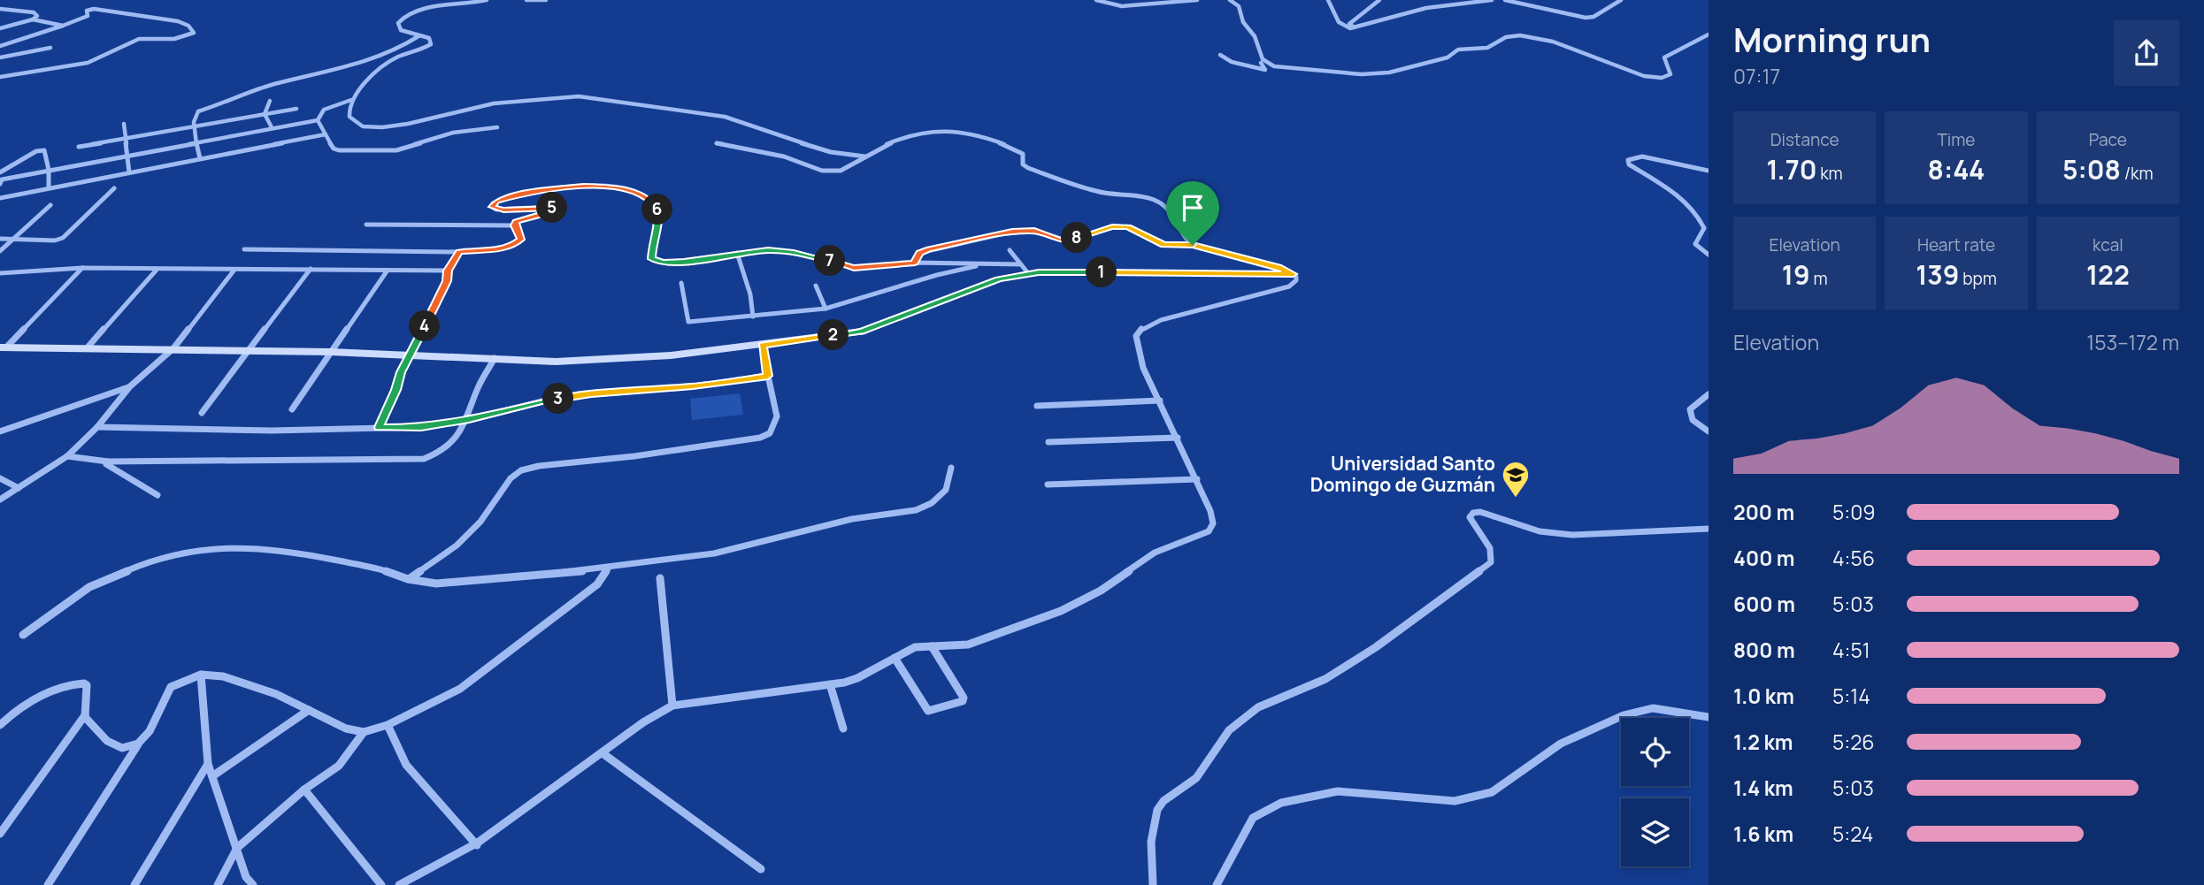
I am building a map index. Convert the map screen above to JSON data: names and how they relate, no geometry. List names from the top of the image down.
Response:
{
  "places": {
    "school or university": ["Universidad Santo Domingo de Guzmán"]
  },
  "page": {
    "heading": ["Morning run", "07:17"],
    "stats": [
      ["Distance", "1.70 km"],
      ["Time", "8:44"],
      ["Pace", "5:08 /km"],
      ["Elevation", "19 m"],
      ["Heart rate", "139 bpm"],
      ["kcal", "122"]
    ],
    "pins": [
      "5",
      "6",
      "8",
      "7",
      "1",
      "4",
      "2",
      "3"
    ],
    "chart": ["Elevation", "153–172 m"],
    "list": [
      {
        "name": "200 m",
        "note": "5:09"
      },
      {
        "name": "400 m",
        "note": "4:56"
      },
      {
        "name": "600 m",
        "note": "5:03"
      },
      {
        "name": "800 m",
        "note": "4:51"
      },
      {
        "name": "1.0 km",
        "note": "5:14"
      },
      {
        "name": "1.2 km",
        "note": "5:26"
      },
      {
        "name": "1.4 km",
        "note": "5:03"
      },
      {
        "name": "1.6 km",
        "note": "5:24"
      }
    ]
  }
}
